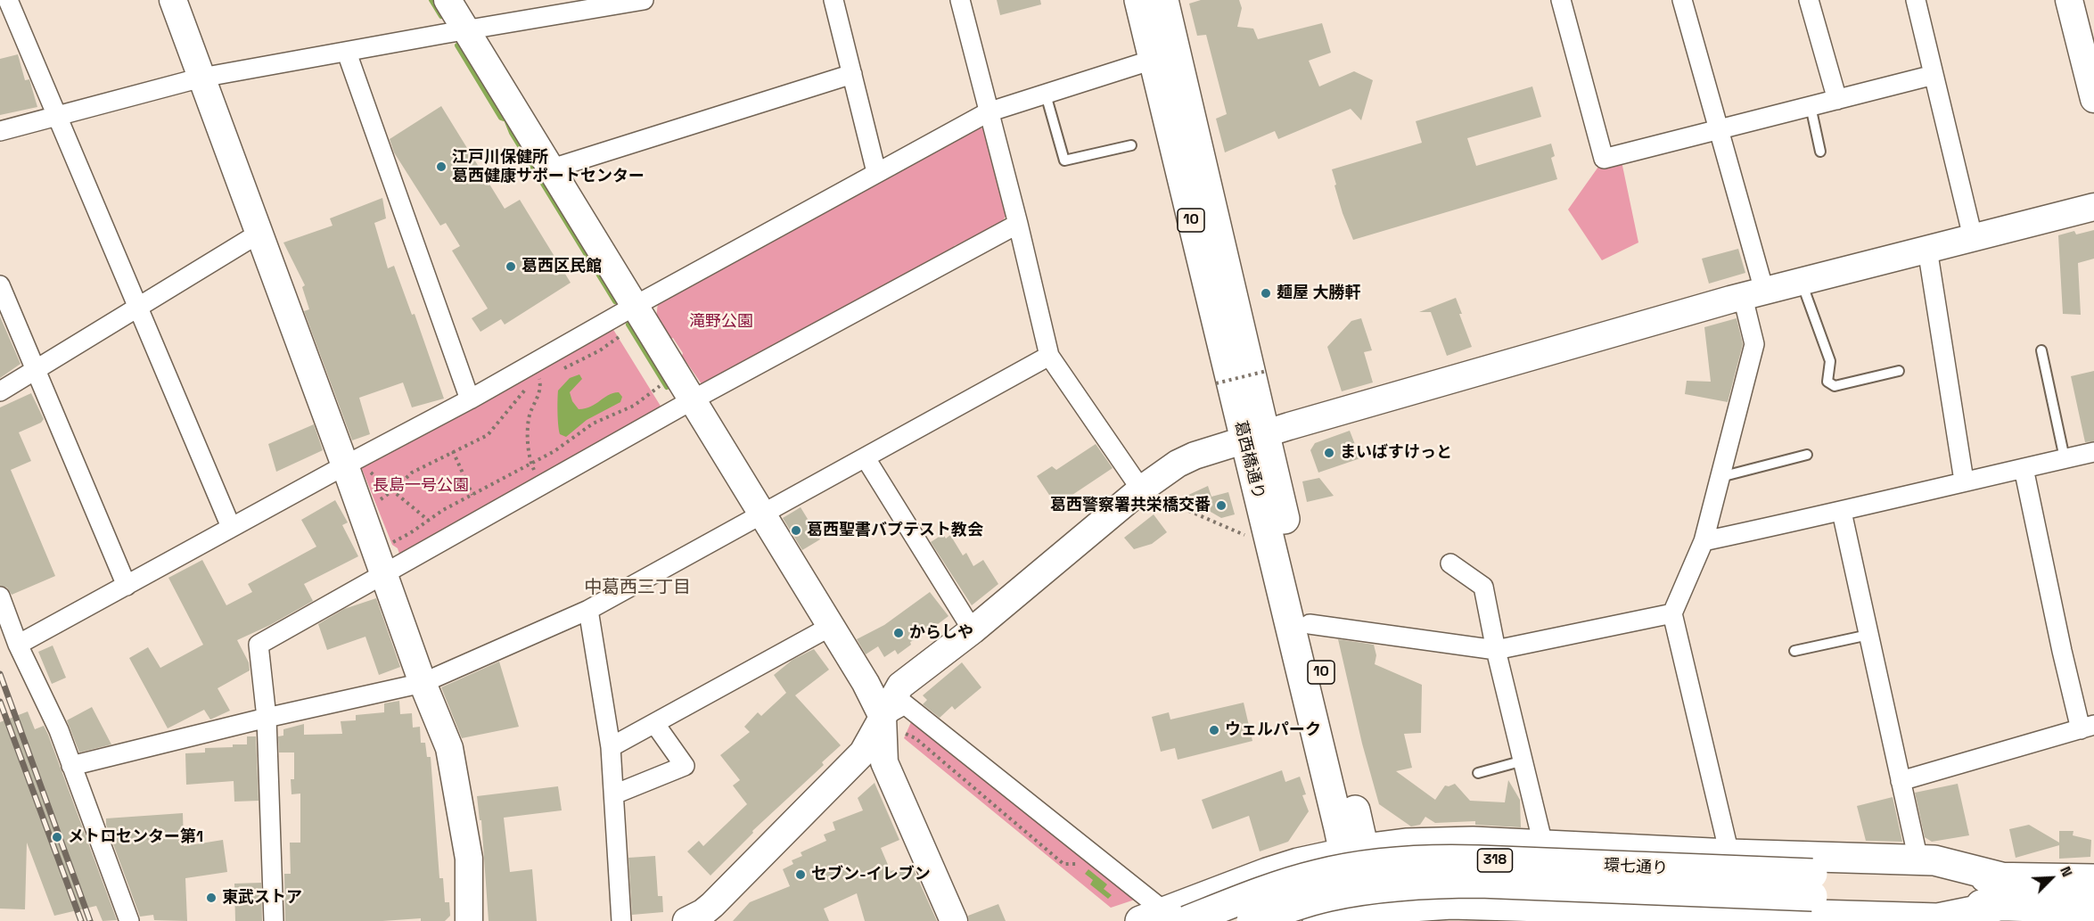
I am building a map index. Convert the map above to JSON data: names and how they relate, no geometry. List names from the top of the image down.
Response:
{
  "streets": {
    "main road": [
      "10",
      "葛西橋通り",
      "318",
      "環七通り"
    ]
  },
  "crossings": [
    ["葛西橋通り", "318"],
    ["318", "環七通り"]
  ],
  "districts": ["中葛西三丁目"],
  "parks": ["滝野公園", "長島一号公園"],
  "places": [
    "江戸川保健所 葛西健康サポートセンター",
    "葛西区民館",
    "麺屋 大勝軒",
    "まいばすけっと",
    "葛西警察署共栄橋交番",
    "葛西聖書バプテスト教会",
    "からしや",
    "ウェルパーク",
    "メトロセンター第1",
    "セブン-イレブン",
    "東武ストア"
  ],
  "north": "top right"
}
